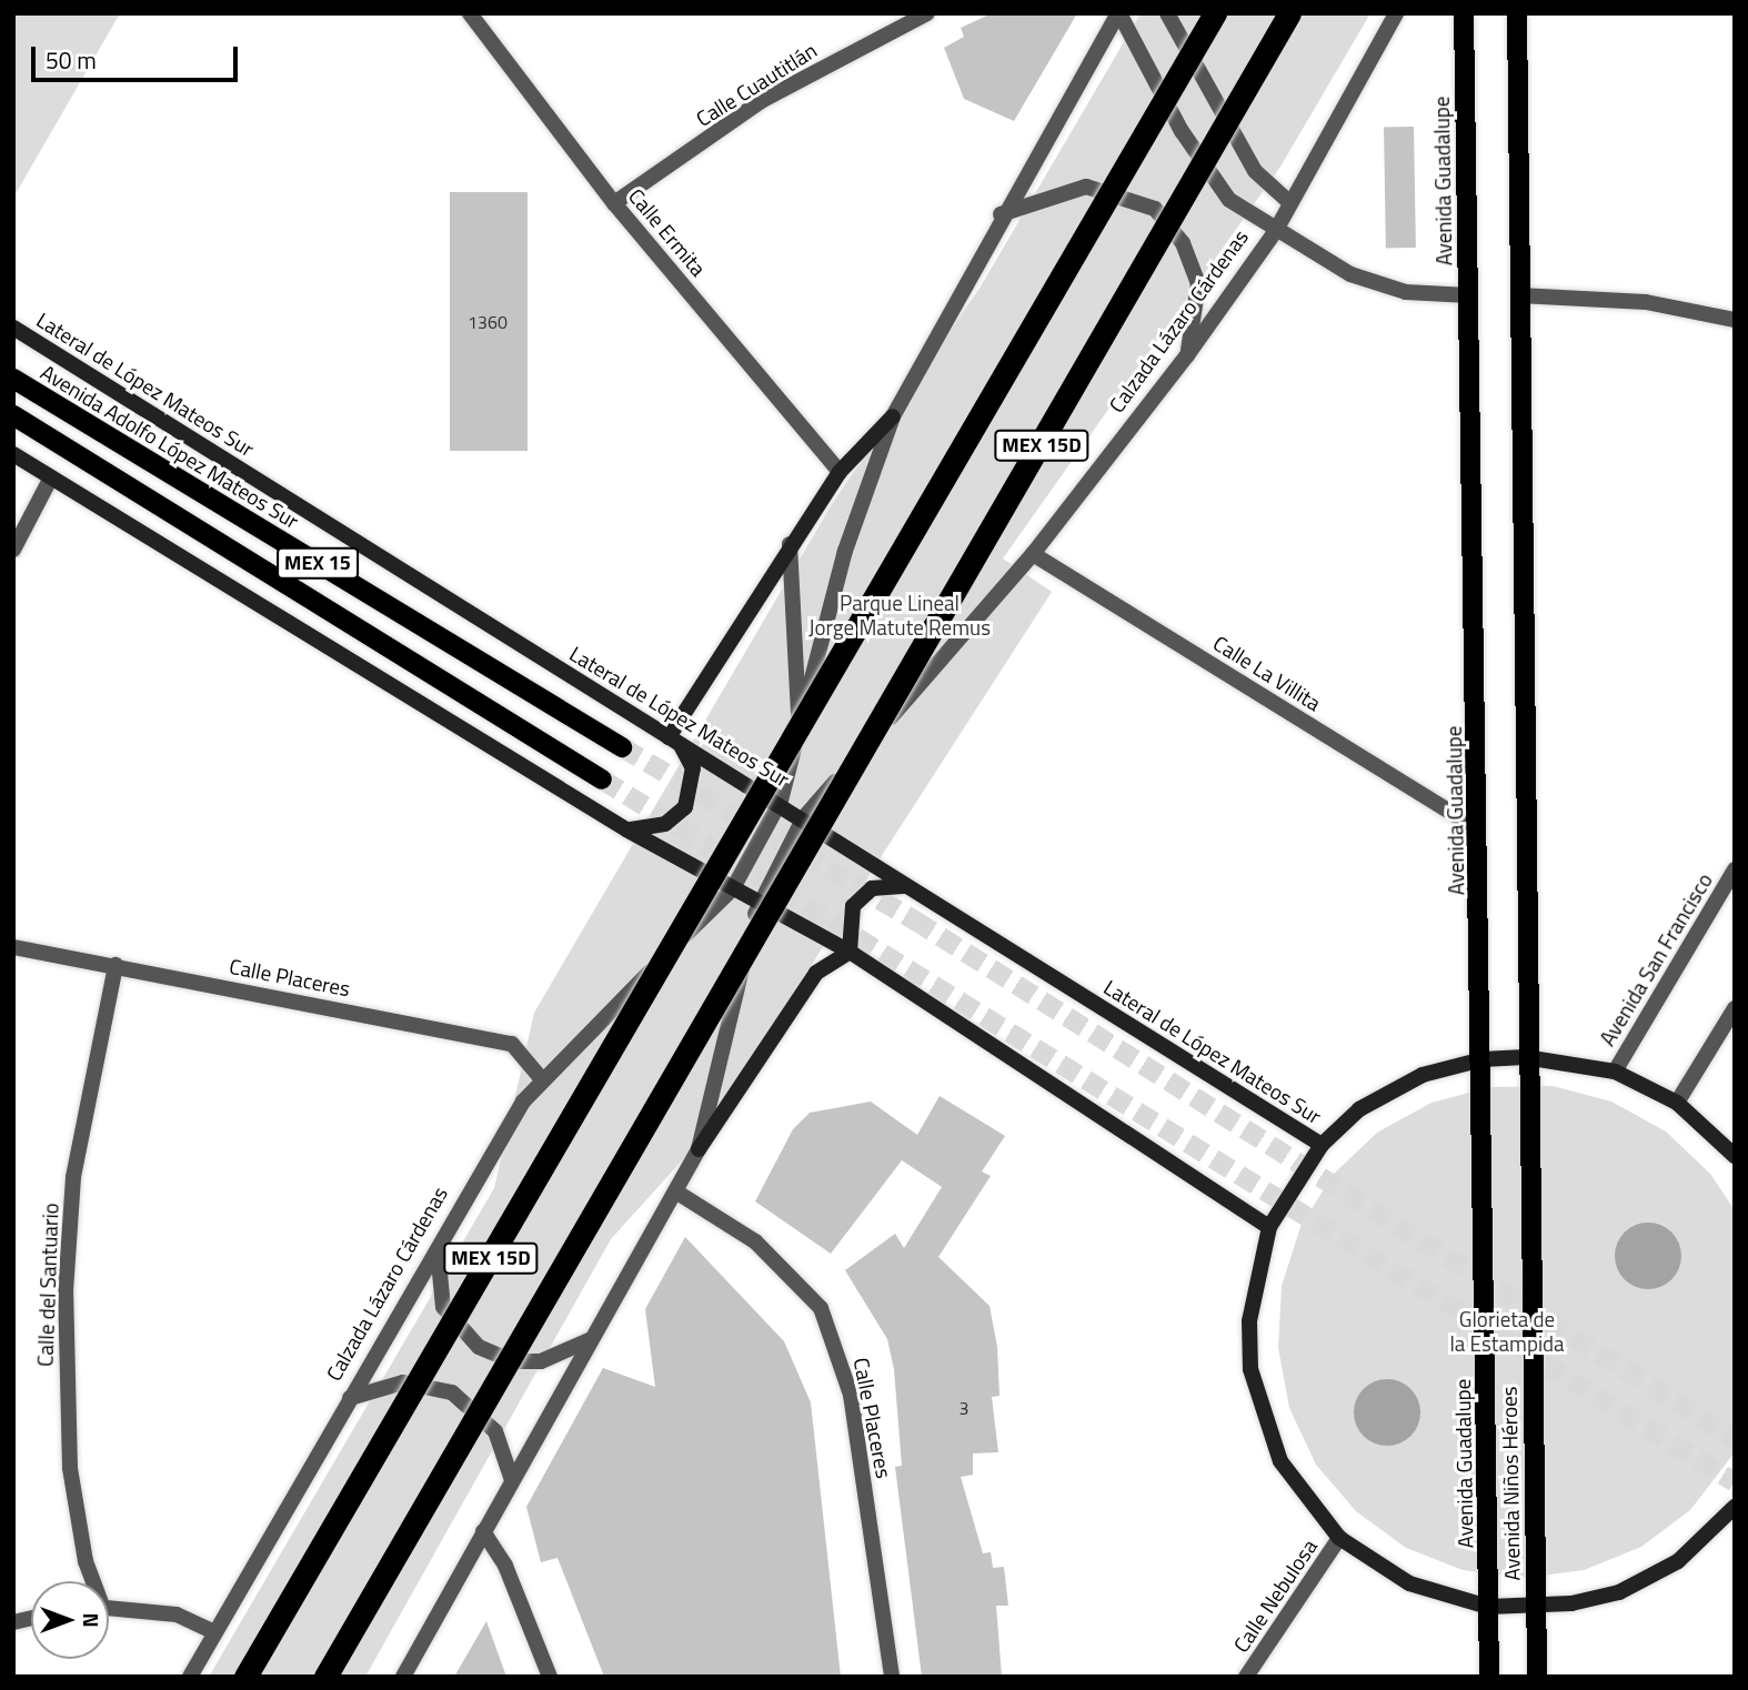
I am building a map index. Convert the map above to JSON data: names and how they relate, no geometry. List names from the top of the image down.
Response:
{
  "streets": {
    "highway": ["MEX 15D"],
    "main road": [
      "Avenida Guadalupe",
      "Lateral de López Mateos Sur",
      "Avenida Adolfo López Mateos Sur",
      "MEX 15",
      "Avenida Niños Héroes"
    ],
    "street": [
      "Calle Cuautitlán",
      "Calle Ermita",
      "Calzada Lázaro Cárdenas",
      "Calle La Villita",
      "Avenida San Francisco",
      "Calle Placeres",
      "Calle del Santuario",
      "Calle Nebulosa"
    ]
  },
  "crossings": [
    ["Calle Cuautitlán", "Calle Ermita"],
    ["Avenida Guadalupe", "Calle La Villita"],
    ["Avenida Guadalupe", "Avenida Niños Héroes"],
    ["Calzada Lázaro Cárdenas", "Lateral de López Mateos Sur"],
    ["Calzada Lázaro Cárdenas", "Calle La Villita"],
    ["Calzada Lázaro Cárdenas", "Calle Placeres"],
    ["Calle Placeres", "Calle del Santuario"]
  ],
  "parks": ["Parque Lineal Jorge Matute Remus", "Glorieta de la Estampida"],
  "house_numbers": ["1360", "3"],
  "scale_bar": "50 m",
  "north": "right"
}
